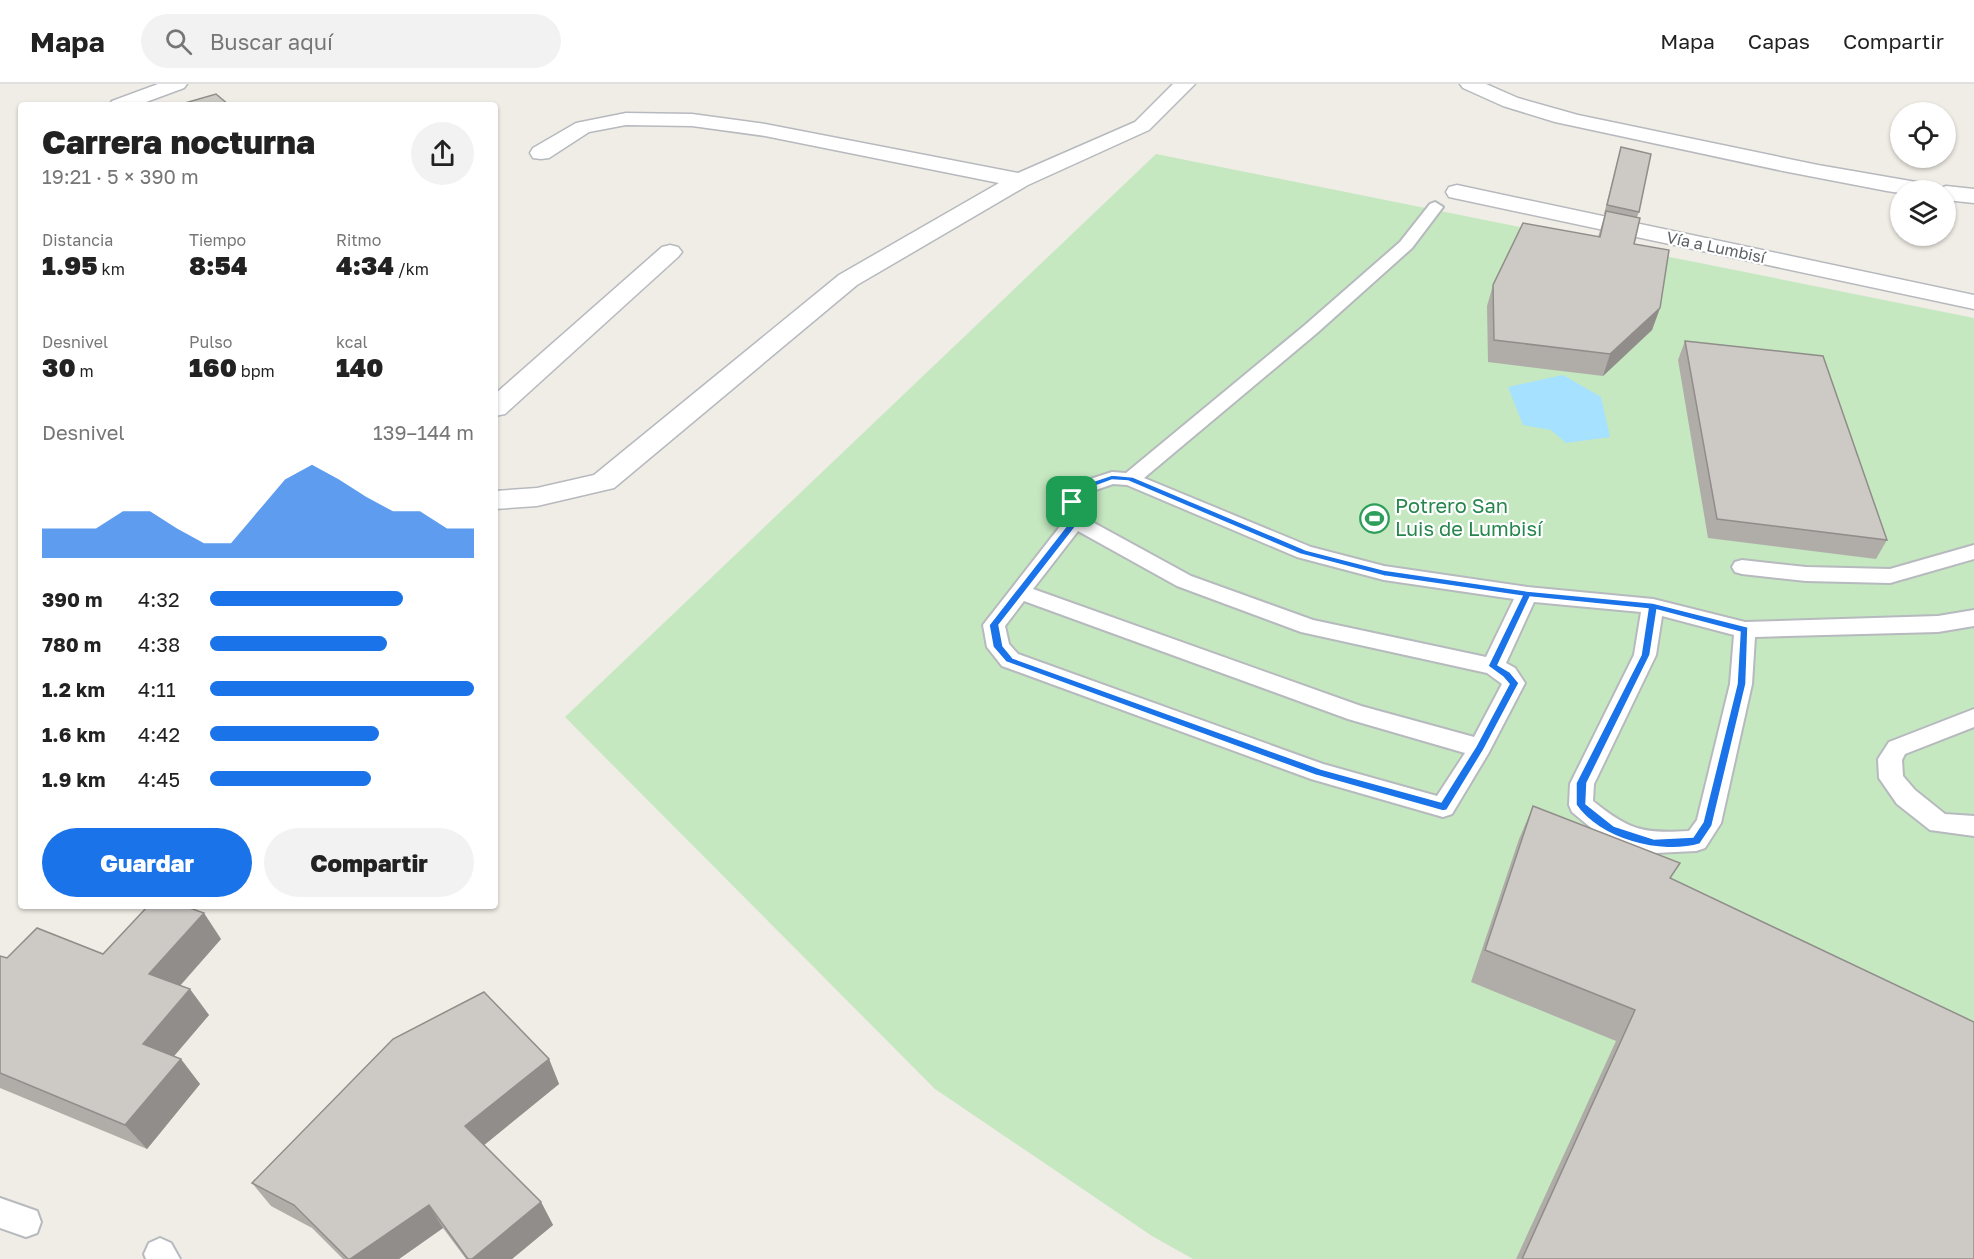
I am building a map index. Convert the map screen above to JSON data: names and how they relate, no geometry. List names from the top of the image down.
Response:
{
  "streets": {
    "street": ["Vía a Lumbisí"]
  },
  "places": {
    "sports": ["Potrero San Luis de Lumbisí"]
  },
  "page": {
    "header": "Mapa",
    "search": "Buscar aquí",
    "nav": ["Mapa", "Capas", "Compartir"],
    "heading": ["Carrera nocturna", "19:21 · 5 × 390 m"],
    "stats": [
      ["Distancia", "1.95 km"],
      ["Tiempo", "8:54"],
      ["Ritmo", "4:34 /km"],
      ["Desnivel", "30 m"],
      ["Pulso", "160 bpm"],
      ["kcal", "140"]
    ],
    "chart": ["Desnivel", "139–144 m"],
    "list": [
      {
        "name": "390 m",
        "note": "4:32"
      },
      {
        "name": "780 m",
        "note": "4:38"
      },
      {
        "name": "1.2 km",
        "note": "4:11"
      },
      {
        "name": "1.6 km",
        "note": "4:42"
      },
      {
        "name": "1.9 km",
        "note": "4:45"
      }
    ],
    "buttons": ["Guardar", "Compartir"]
  }
}
